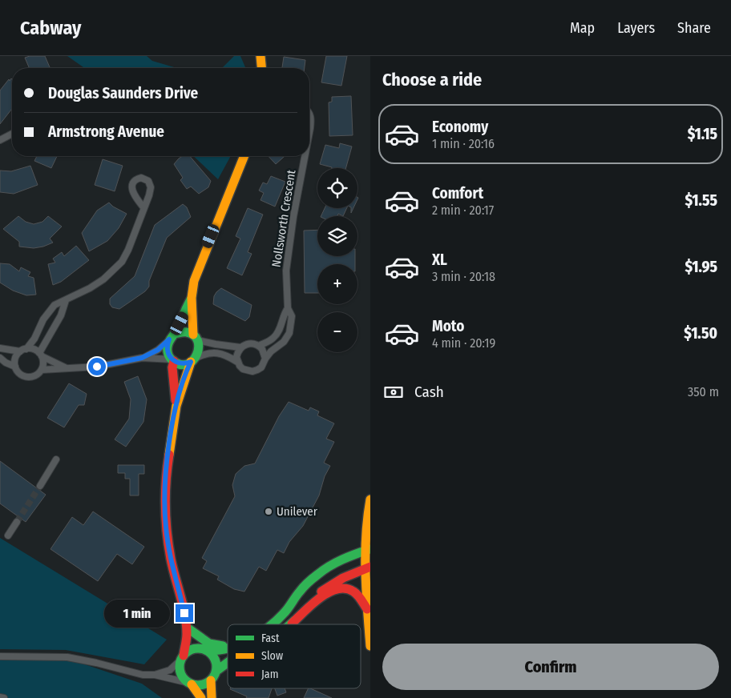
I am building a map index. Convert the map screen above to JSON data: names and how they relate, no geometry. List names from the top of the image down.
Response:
{
  "streets": {
    "street": ["Nollsworth Crescent"]
  },
  "places": ["Unilever"],
  "legend": ["Fast", "Slow", "Jam"],
  "page": {
    "header": "Cabway",
    "nav": ["Map", "Layers", "Share"],
    "heading": "Choose a ride",
    "banner": ["Douglas Saunders Drive", "Armstrong Avenue"],
    "list": [
      {
        "name": "Economy",
        "note": "1 min · 20:16",
        "value": "$1.15"
      },
      {
        "name": "Comfort",
        "note": "2 min · 20:17",
        "value": "$1.55"
      },
      {
        "name": "XL",
        "note": "3 min · 20:18",
        "value": "$1.95"
      },
      {
        "name": "Moto",
        "note": "4 min · 20:19",
        "value": "$1.50"
      }
    ],
    "map_buttons": ["+", "−"],
    "pay": ["Cash", "350 m"],
    "bubble": "1 min",
    "buttons": "Confirm"
  }
}
